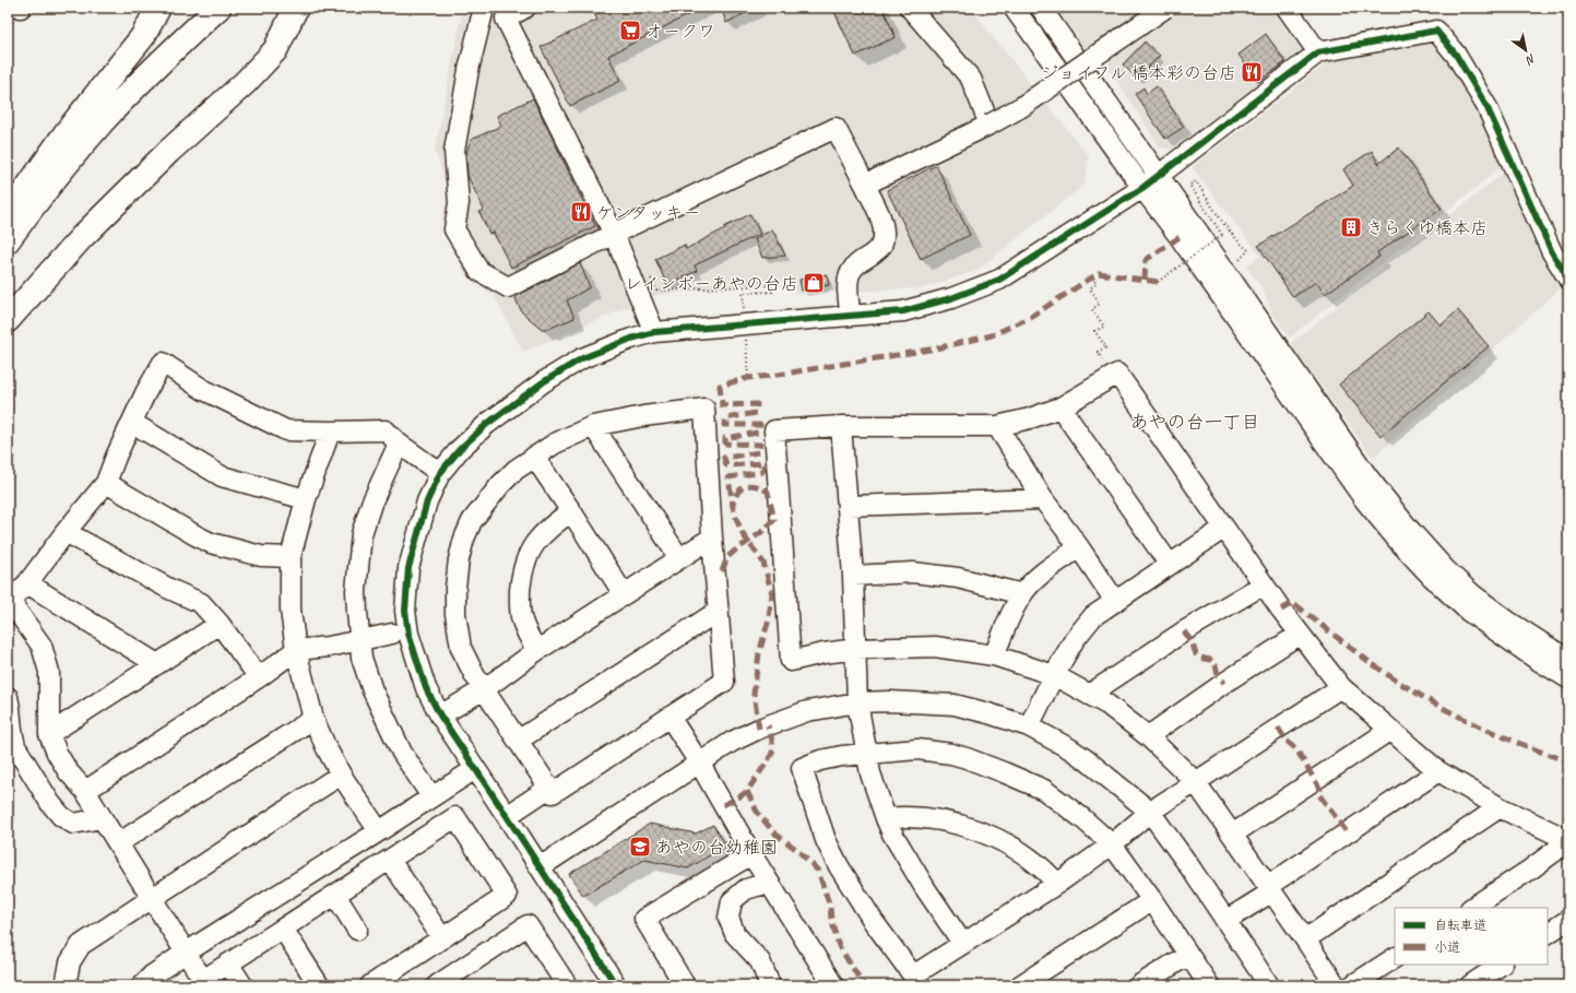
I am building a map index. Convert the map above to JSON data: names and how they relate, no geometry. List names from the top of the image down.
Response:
{
  "districts": ["あやの台一丁目"],
  "places": {
    "supermarket": ["オークワ"],
    "restaurant": ["ジョイフル 橋本彩の台店", "ケンタッキー"],
    "building": ["きらくゆ橋本店"],
    "shop": ["レインボーあやの台店"],
    "school or university": ["あやの台幼稚園"]
  },
  "legend": ["自転車道", "小道"],
  "north": "bottom right"
}
